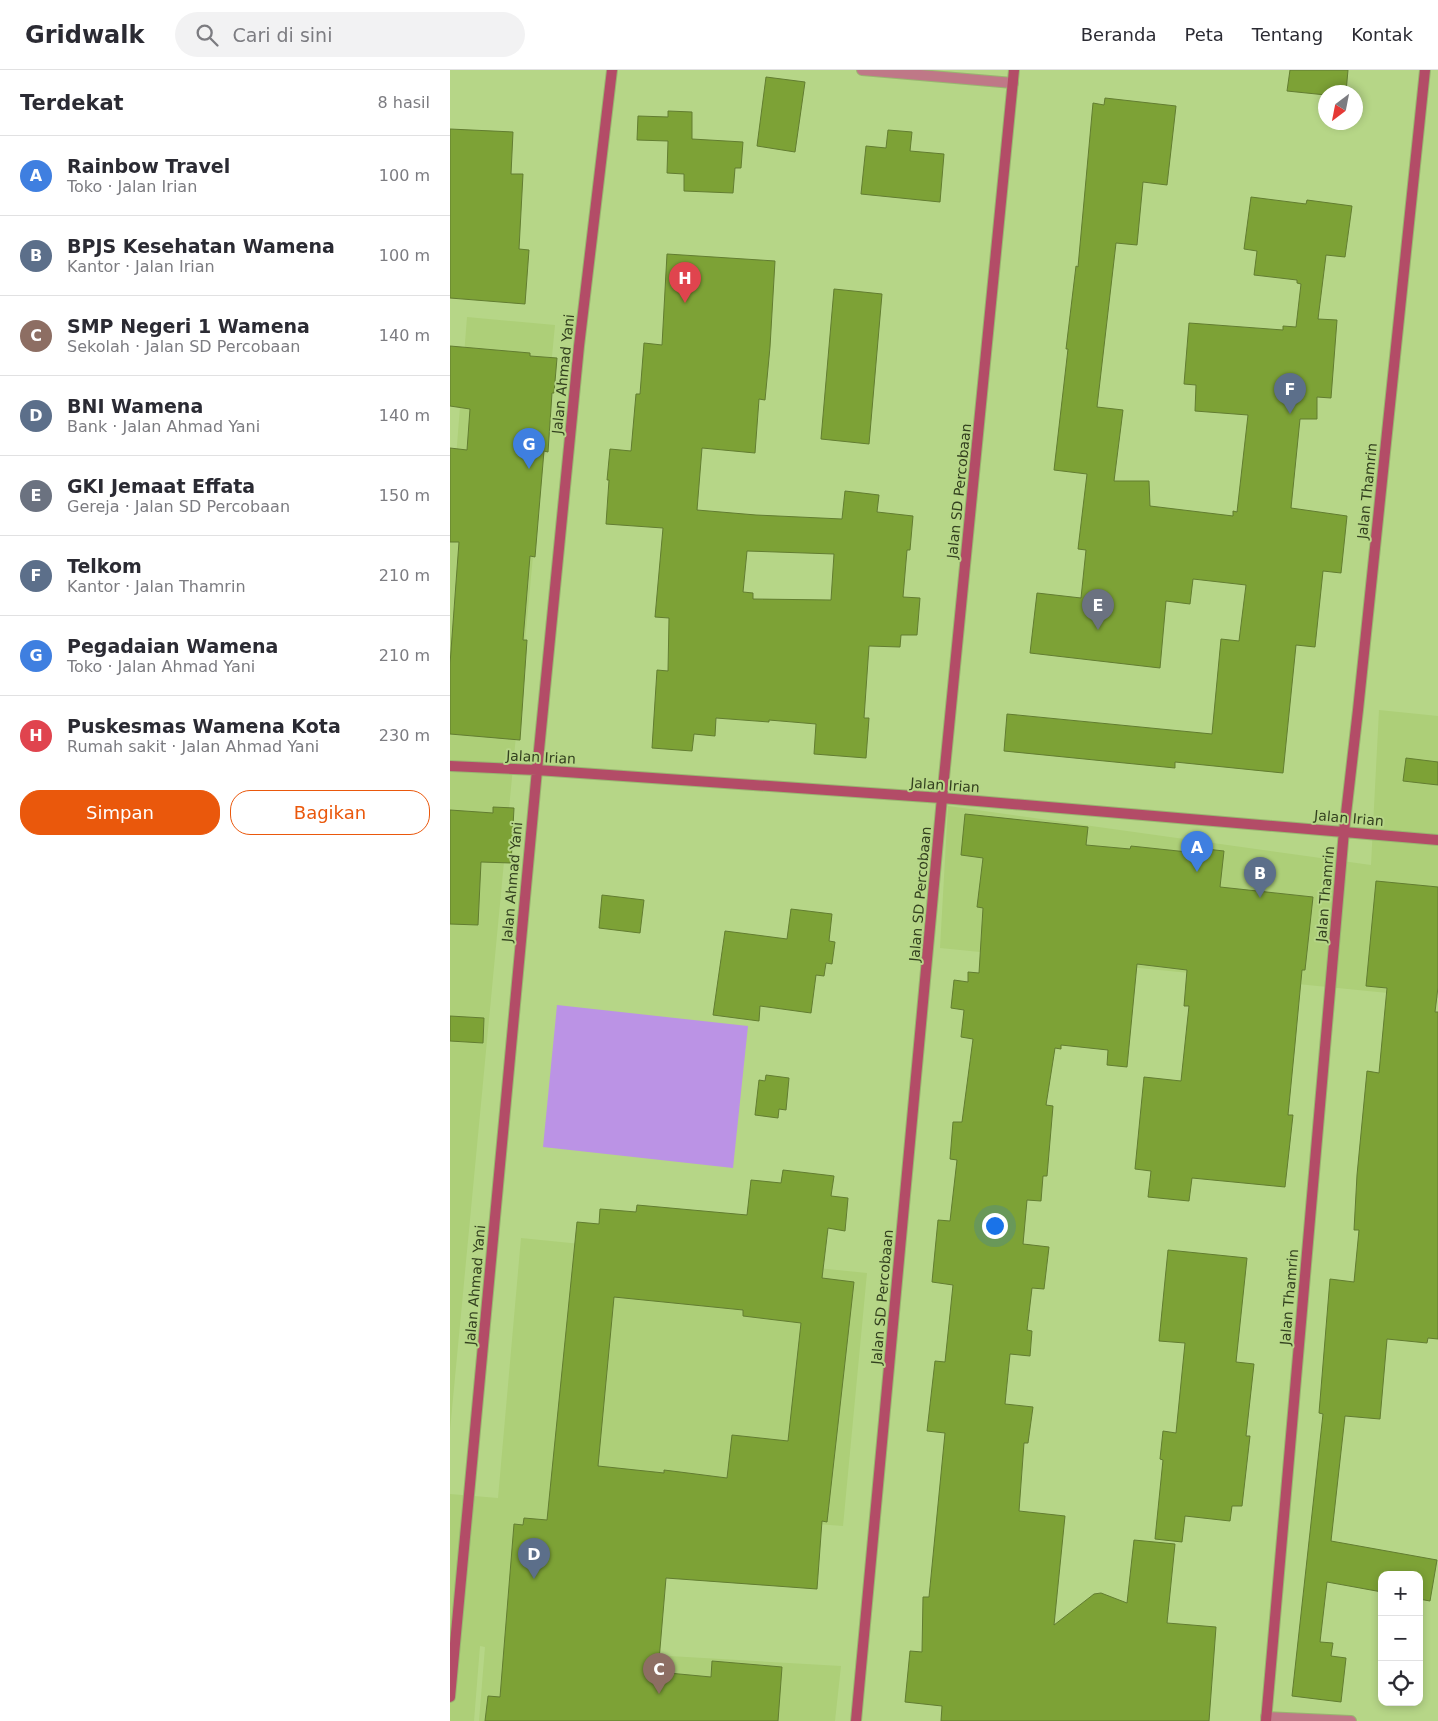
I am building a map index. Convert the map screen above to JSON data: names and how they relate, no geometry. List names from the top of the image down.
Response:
{
  "streets": {
    "street": [
      "Jalan Ahmad Yani",
      "Jalan SD Percobaan",
      "Jalan Thamrin",
      "Jalan Irian"
    ]
  },
  "crossings": [
    ["Jalan Ahmad Yani", "Jalan Irian"],
    ["Jalan SD Percobaan", "Jalan Irian"],
    ["Jalan Thamrin", "Jalan Irian"]
  ],
  "north": "bottom left",
  "page": {
    "header": "Gridwalk",
    "search": "Cari di sini",
    "nav": [
      "Beranda",
      "Peta",
      "Tentang",
      "Kontak"
    ],
    "heading": ["Terdekat", "8 hasil"],
    "list": [
      {
        "mark": "A",
        "name": "Rainbow Travel",
        "note": "Toko · Jalan Irian",
        "value": "100 m"
      },
      {
        "mark": "B",
        "name": "BPJS Kesehatan Wamena",
        "note": "Kantor · Jalan Irian",
        "value": "100 m"
      },
      {
        "mark": "C",
        "name": "SMP Negeri 1 Wamena",
        "note": "Sekolah · Jalan SD Percobaan",
        "value": "140 m"
      },
      {
        "mark": "D",
        "name": "BNI Wamena",
        "note": "Bank · Jalan Ahmad Yani",
        "value": "140 m"
      },
      {
        "mark": "E",
        "name": "GKI Jemaat Effata",
        "note": "Gereja · Jalan SD Percobaan",
        "value": "150 m"
      },
      {
        "mark": "F",
        "name": "Telkom",
        "note": "Kantor · Jalan Thamrin",
        "value": "210 m"
      },
      {
        "mark": "G",
        "name": "Pegadaian Wamena",
        "note": "Toko · Jalan Ahmad Yani",
        "value": "210 m"
      },
      {
        "mark": "H",
        "name": "Puskesmas Wamena Kota",
        "note": "Rumah sakit · Jalan Ahmad Yani",
        "value": "230 m"
      }
    ],
    "pins": [
      "H",
      "F",
      "G",
      "E",
      "A",
      "B",
      "D",
      "C"
    ],
    "buttons": ["Simpan", "Bagikan"],
    "map_buttons": ["+", "−"]
  }
}
